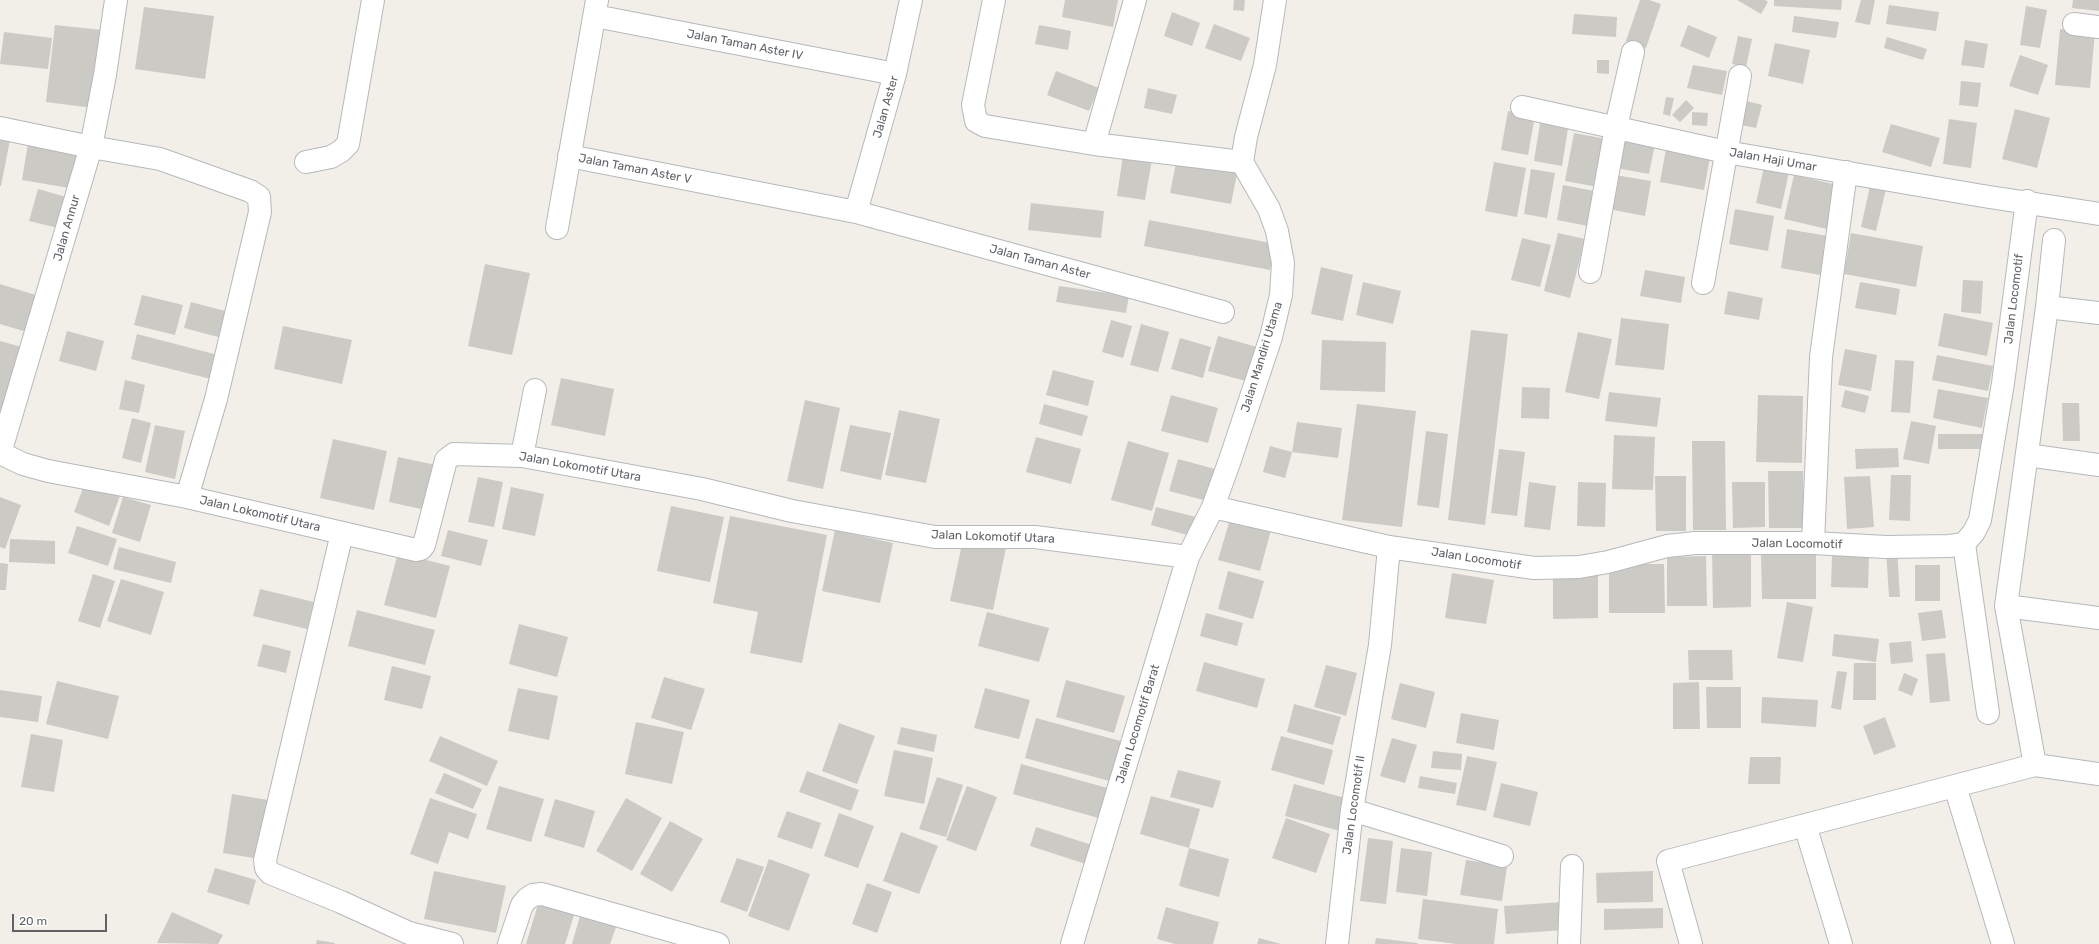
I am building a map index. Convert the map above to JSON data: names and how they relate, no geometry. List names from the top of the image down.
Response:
{
  "streets": {
    "street": [
      "Jalan Taman Aster IV",
      "Jalan Aster",
      "Jalan Haji Umar",
      "Jalan Taman Aster V",
      "Jalan Annur",
      "Jalan Taman Aster",
      "Jalan Locomotif",
      "Jalan Mandiri Utama",
      "Jalan Lokomotif Utara",
      "Jalan Locomotif Barat",
      "Jalan Locomotif II"
    ]
  },
  "crossings": [
    ["Jalan Taman Aster IV", "Jalan Aster"],
    ["Jalan Taman Aster IV", "Jalan Taman Aster V"],
    ["Jalan Aster", "Jalan Taman Aster V"],
    ["Jalan Aster", "Jalan Taman Aster"],
    ["Jalan Haji Umar", "Jalan Locomotif"],
    ["Jalan Taman Aster V", "Jalan Taman Aster"],
    ["Jalan Annur", "Jalan Lokomotif Utara"],
    ["Jalan Locomotif", "Jalan Mandiri Utama"],
    ["Jalan Locomotif", "Jalan Locomotif Barat"],
    ["Jalan Locomotif", "Jalan Locomotif II"],
    ["Jalan Mandiri Utama", "Jalan Locomotif Barat"],
    ["Jalan Lokomotif Utara", "Jalan Locomotif Barat"]
  ],
  "scale_bar": "20 m"
}
